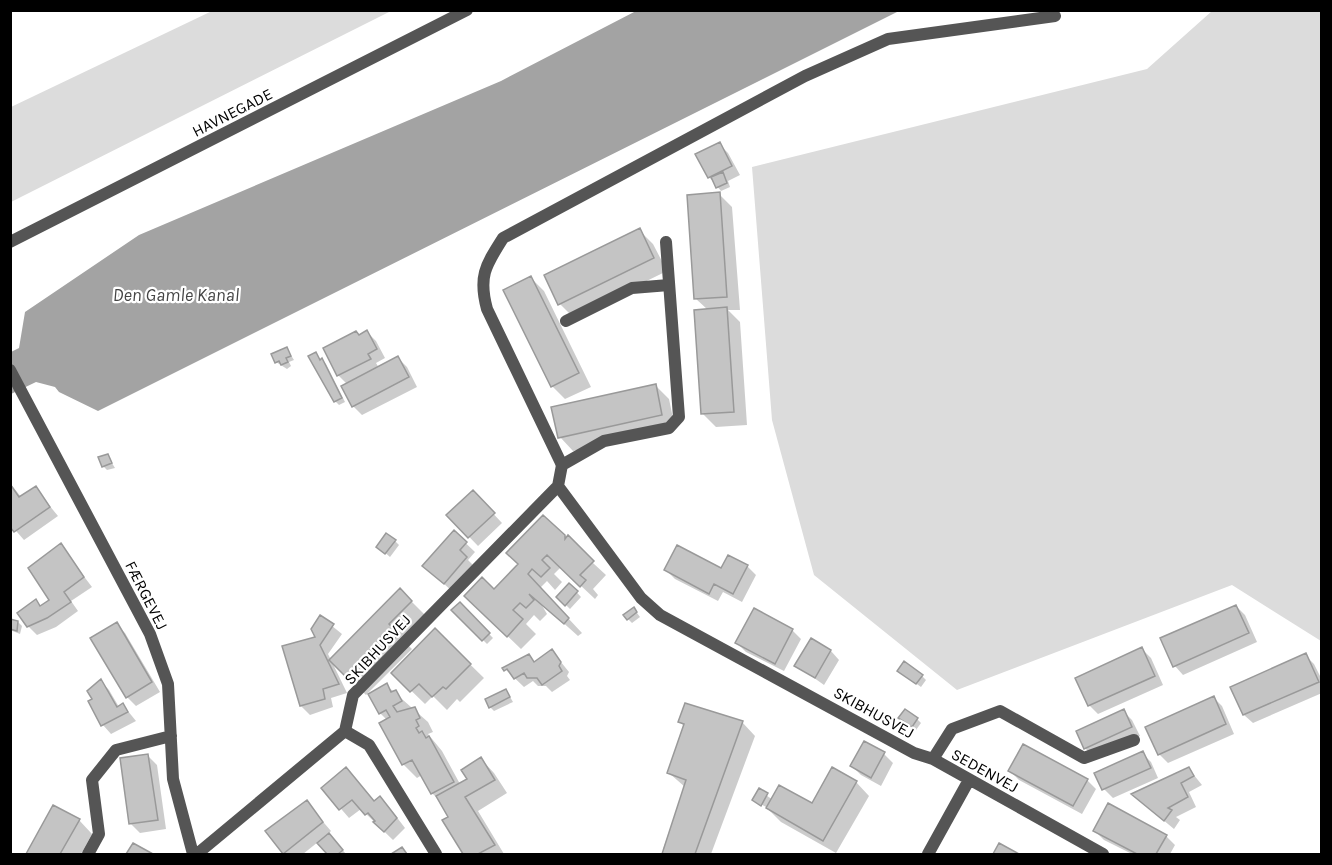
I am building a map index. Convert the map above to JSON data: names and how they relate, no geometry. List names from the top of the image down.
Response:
{
  "streets": {
    "street": [
      "HAVNEGADE",
      "FÆRGEVEJ",
      "SKIBHUSVEJ",
      "SEDENVEJ"
    ]
  },
  "crossings": [
    ["SKIBHUSVEJ", "SEDENVEJ"]
  ],
  "water": ["Den Gamle Kanal"]
}
